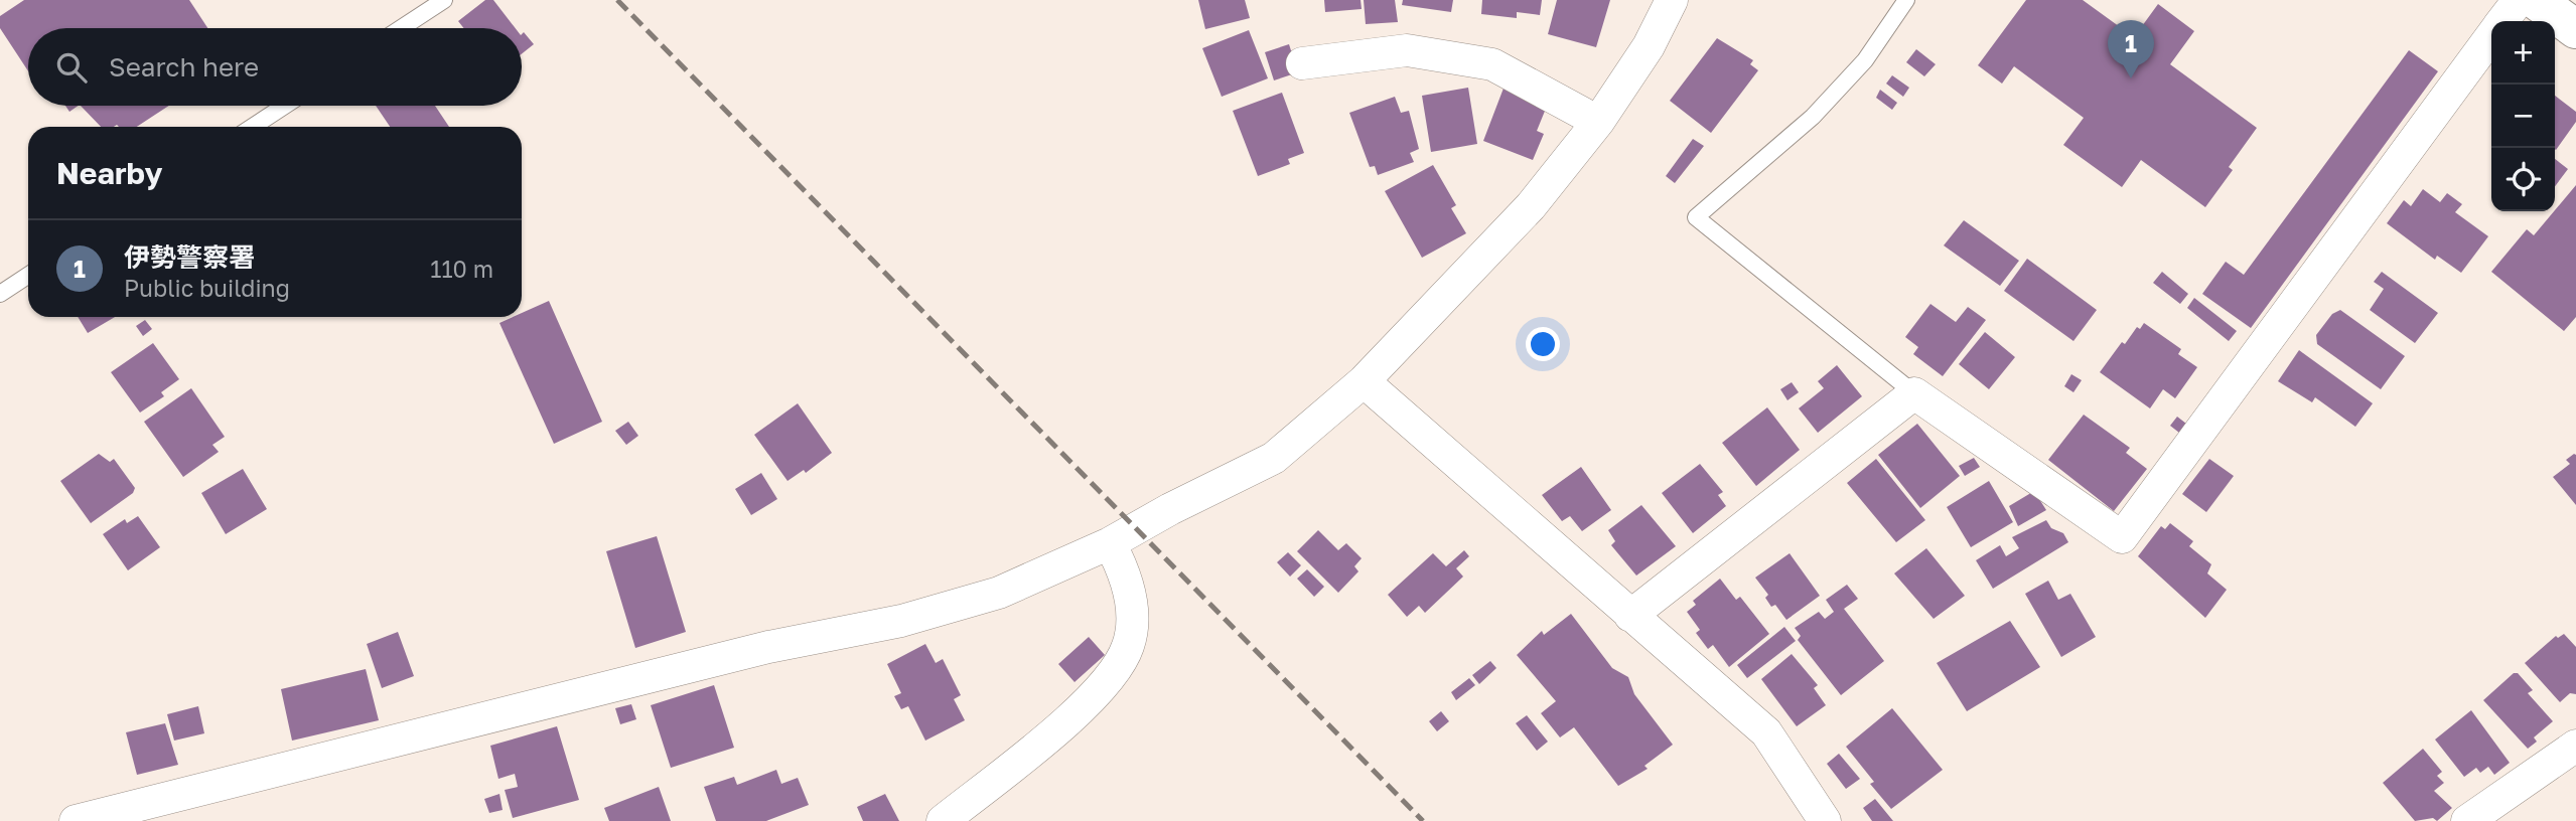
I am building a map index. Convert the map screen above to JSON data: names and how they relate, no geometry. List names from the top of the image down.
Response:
{
  "page": {
    "pins": "1",
    "map_buttons": ["+", "−"],
    "search": "Search here",
    "heading": "Nearby",
    "list": [
      {
        "mark": "1",
        "name": "伊勢警察署",
        "note": "Public building",
        "value": "110 m"
      }
    ]
  }
}
